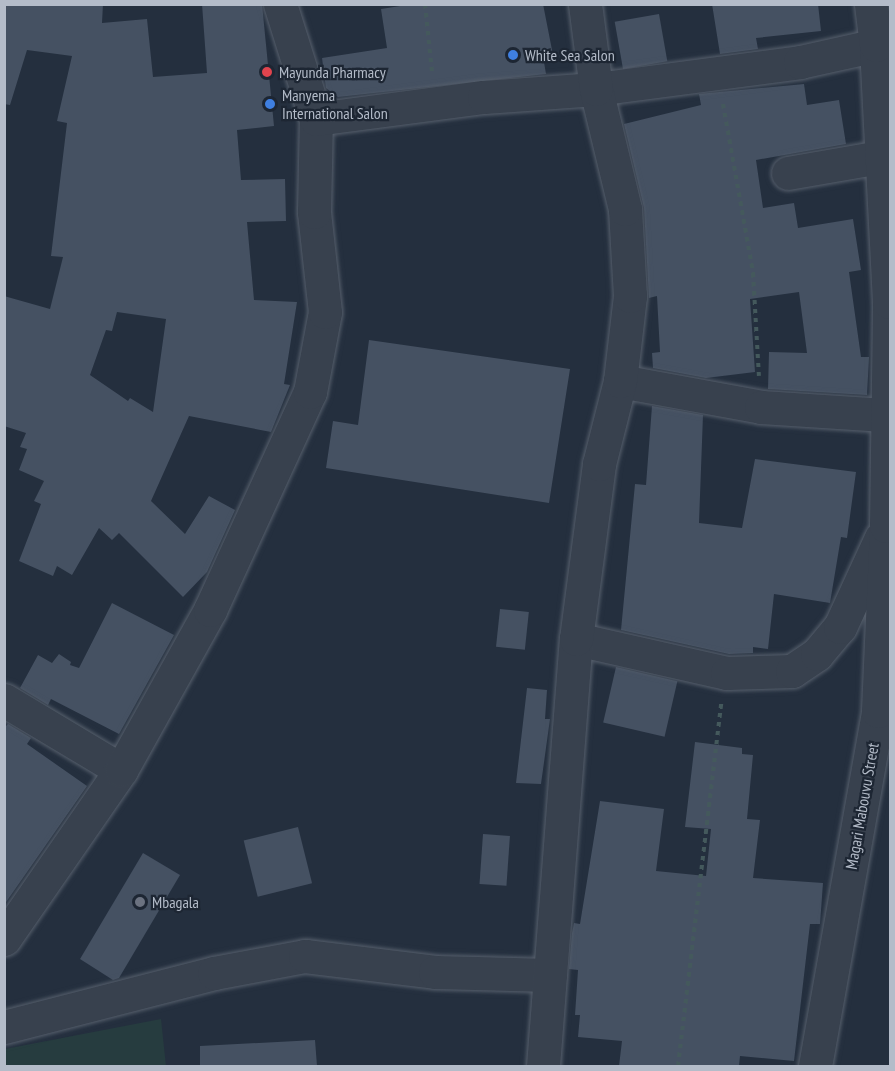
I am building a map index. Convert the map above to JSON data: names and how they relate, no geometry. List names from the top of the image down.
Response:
{
  "streets": {
    "street": ["Magari Mabouvu Street"]
  },
  "places": [
    "White Sea Salon",
    "Mayunda Pharmacy",
    "Manyema International Salon",
    "Mbagala"
  ]
}
